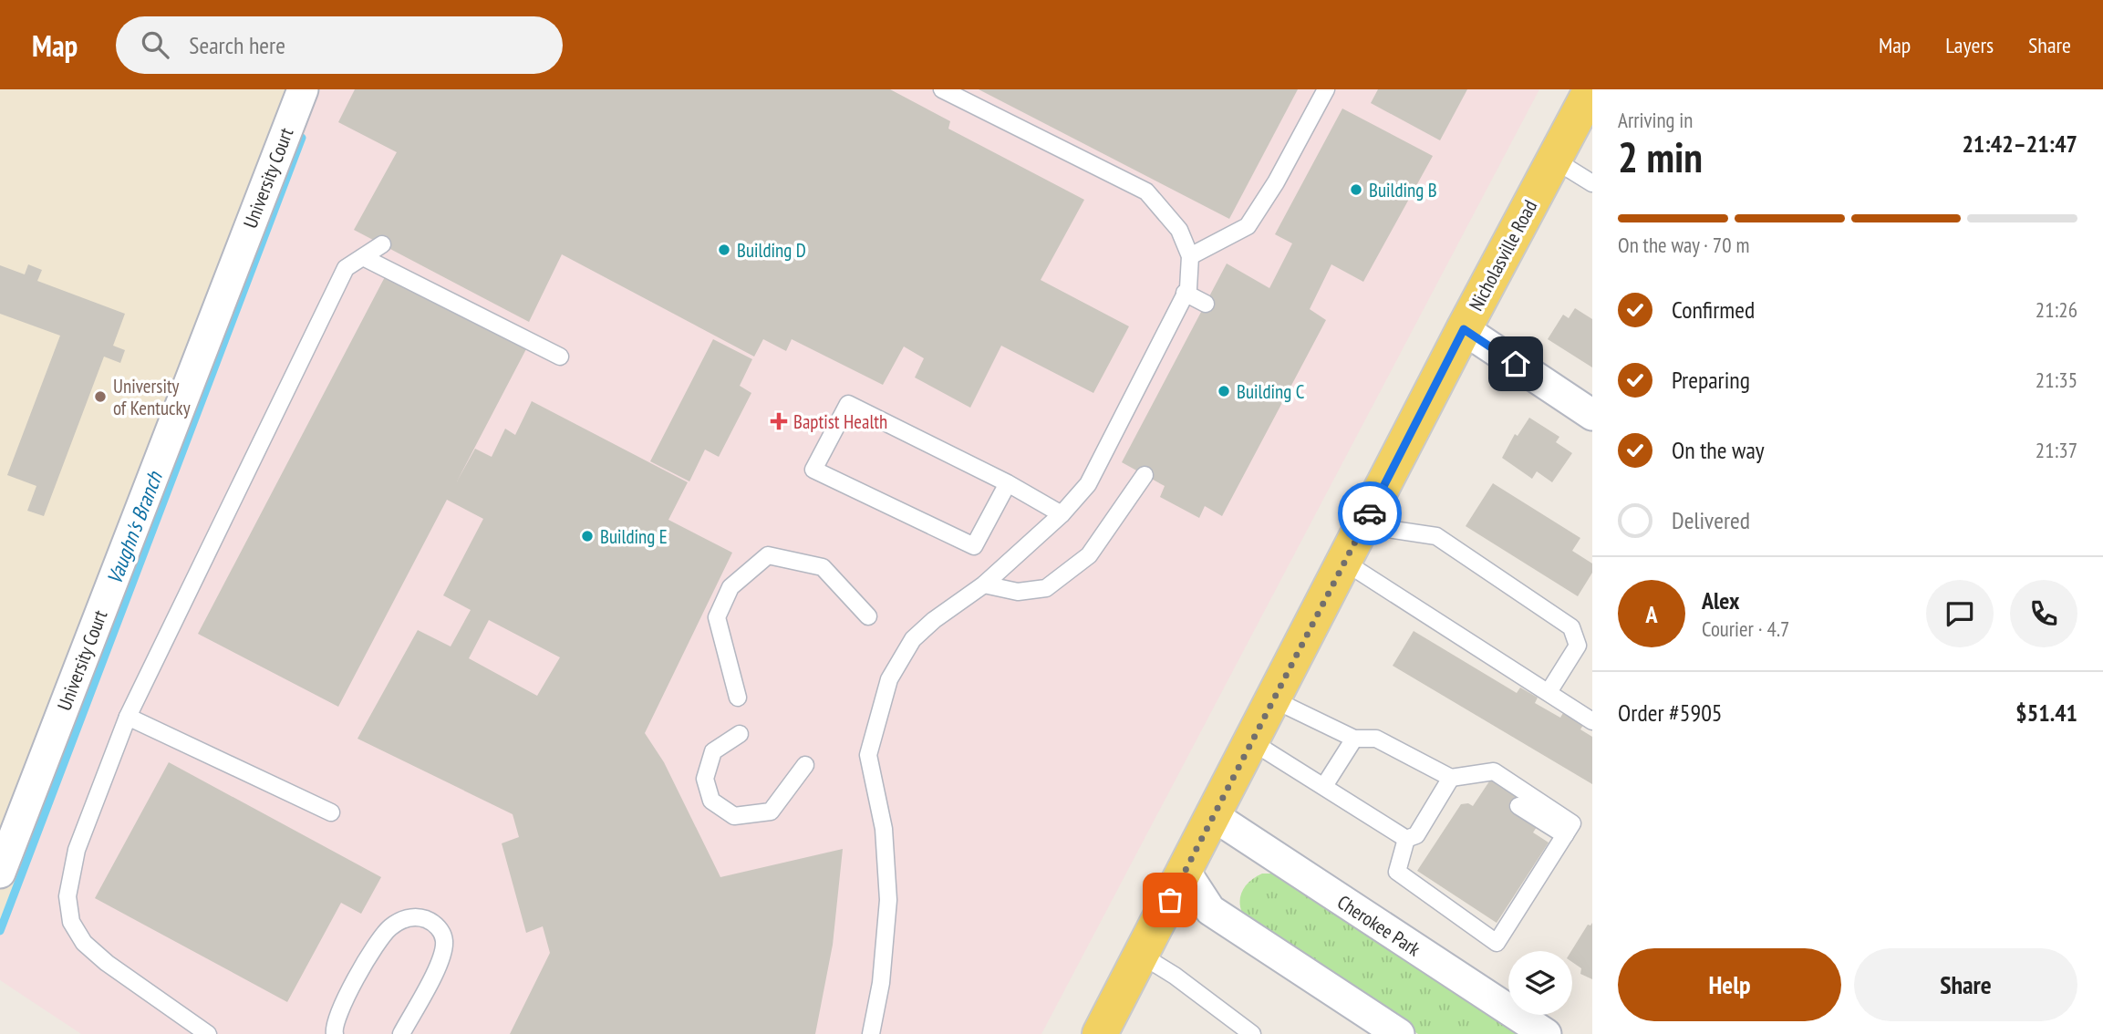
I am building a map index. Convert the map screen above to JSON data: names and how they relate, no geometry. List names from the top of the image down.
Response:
{
  "streets": {
    "main road": ["Nicholasville Road"],
    "street": ["University Court", "Cherokee Park"]
  },
  "crossings": [
    ["Nicholasville Road", "Cherokee Park"]
  ],
  "water": ["Vaughn's Branch"],
  "places": {
    "other": [
      "Building B",
      "Building D",
      "Building C",
      "University of Kentucky",
      "Building E"
    ],
    "health": ["Baptist Health"]
  },
  "page": {
    "header": "Map",
    "search": "Search here",
    "nav": ["Map", "Layers", "Share"],
    "heading": ["2 min", "Arriving in", "21:42–21:47"],
    "panel": [
      "Alex",
      "Courier · 4.7",
      "Order #5905",
      "$51.41"
    ],
    "bar": "On the way · 70 m",
    "list": [
      ["Confirmed", "21:26"],
      ["Preparing", "21:35"],
      ["On the way", "21:37"],
      "Delivered"
    ],
    "round": "A",
    "buttons": ["Help", "Share"]
  }
}
